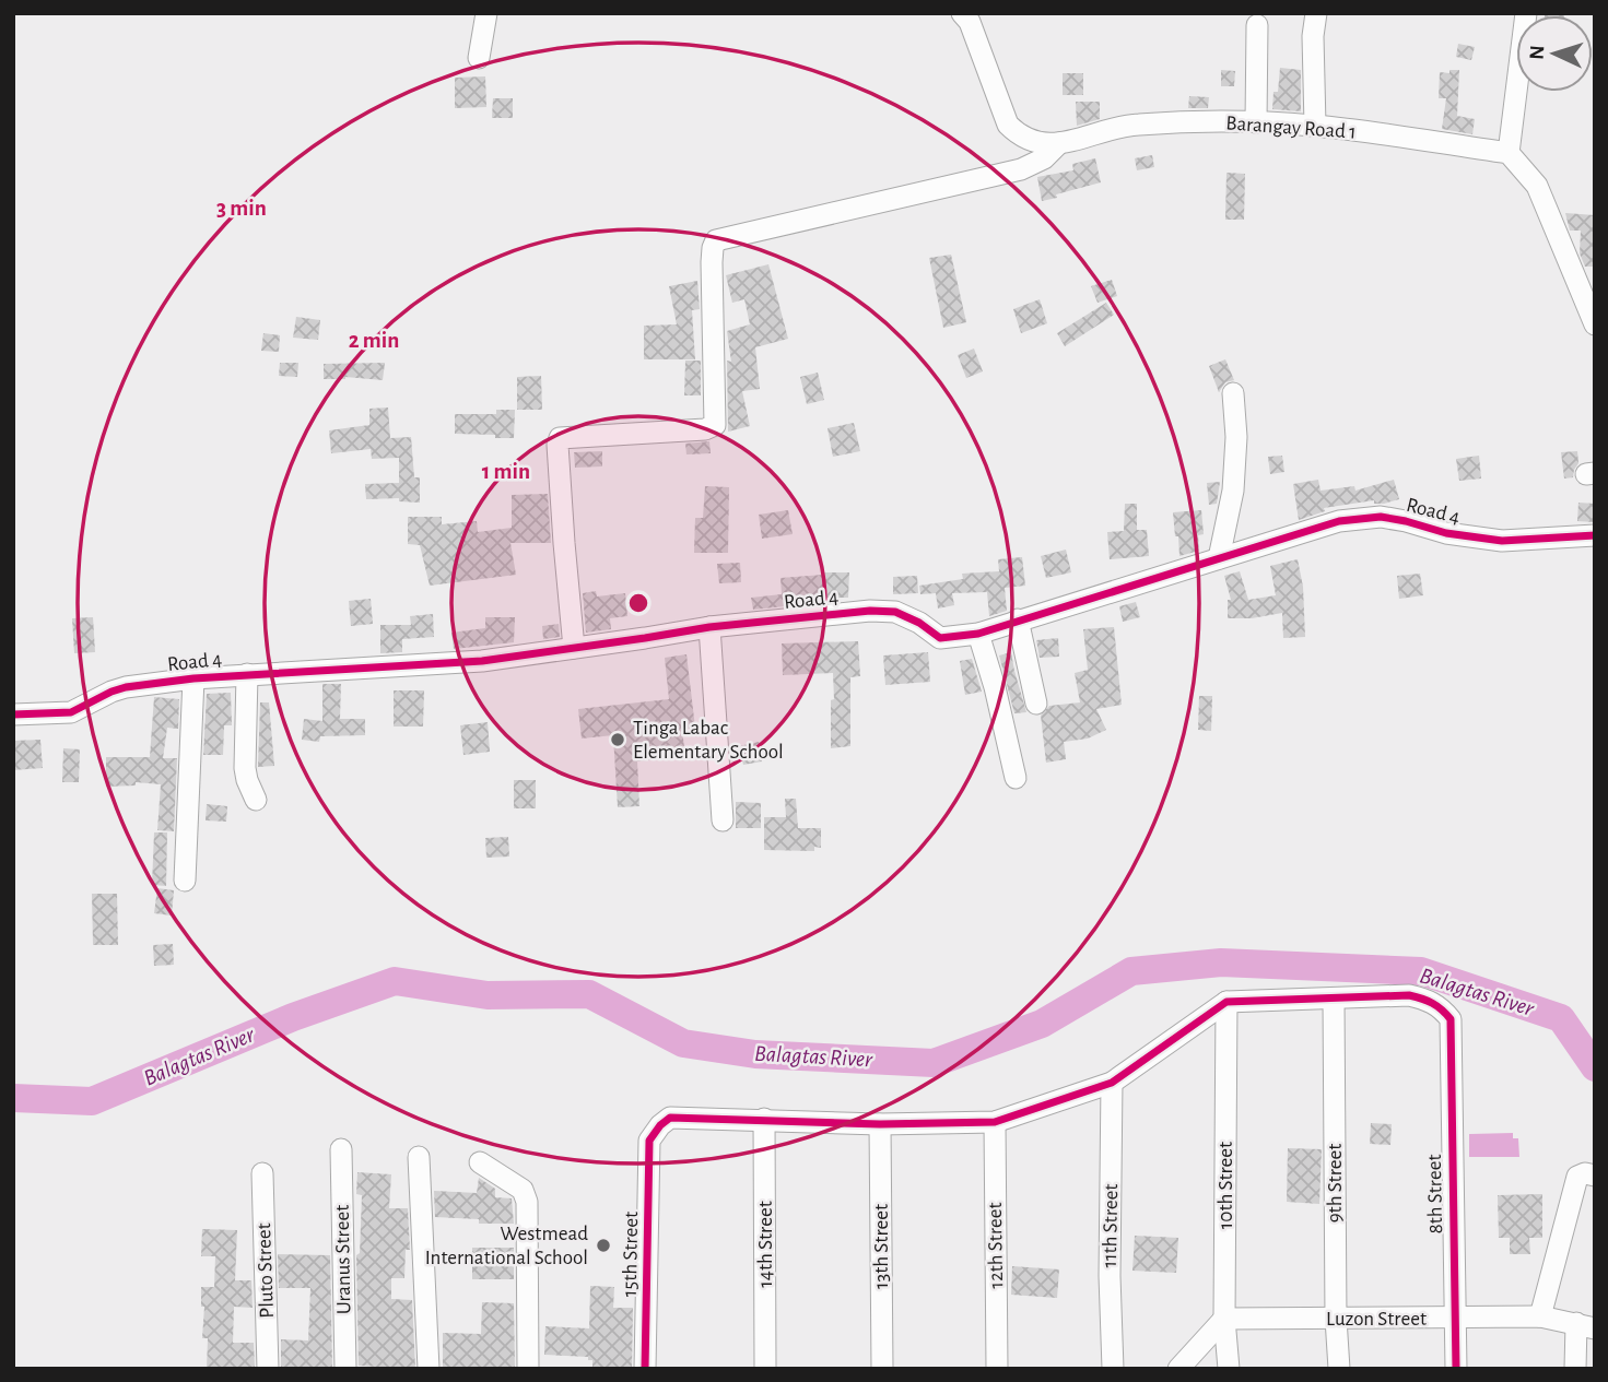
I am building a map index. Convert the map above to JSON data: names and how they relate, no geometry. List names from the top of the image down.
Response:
{
  "streets": {
    "street": [
      "Barangay Road 1",
      "Road 4",
      "9th Street",
      "10th Street",
      "8th Street",
      "11th Street",
      "14th Street",
      "12th Street",
      "13th Street",
      "15th Street",
      "Uranus Street",
      "Pluto Street",
      "Luzon Street"
    ]
  },
  "crossings": [
    ["9th Street", "8th Street"],
    ["9th Street", "Luzon Street"],
    ["10th Street", "Luzon Street"],
    ["8th Street", "Luzon Street"],
    ["14th Street", "15th Street"]
  ],
  "water": ["Balagtas River"],
  "places": ["Tinga Labac Elementary School", "Westmead International School"],
  "north": "left",
  "rings": ["3 min", "2 min", "1 min"]
}
